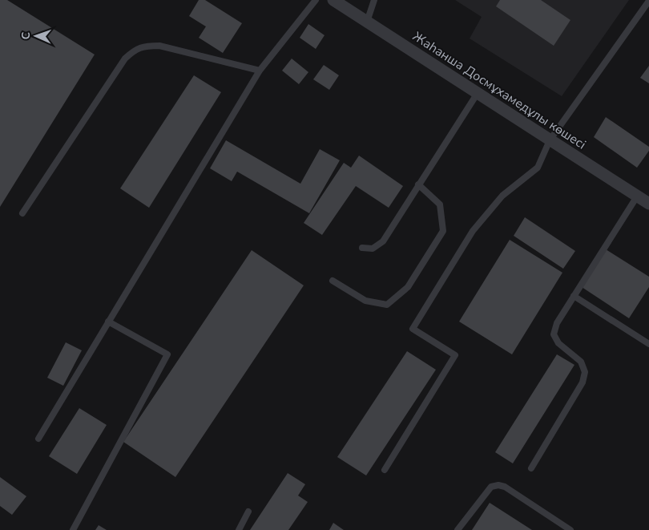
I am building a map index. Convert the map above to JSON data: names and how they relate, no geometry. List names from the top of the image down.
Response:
{
  "streets": {
    "street": ["Жаһанша Досмұхамедұлы көшесі"]
  },
  "north": "left"
}
